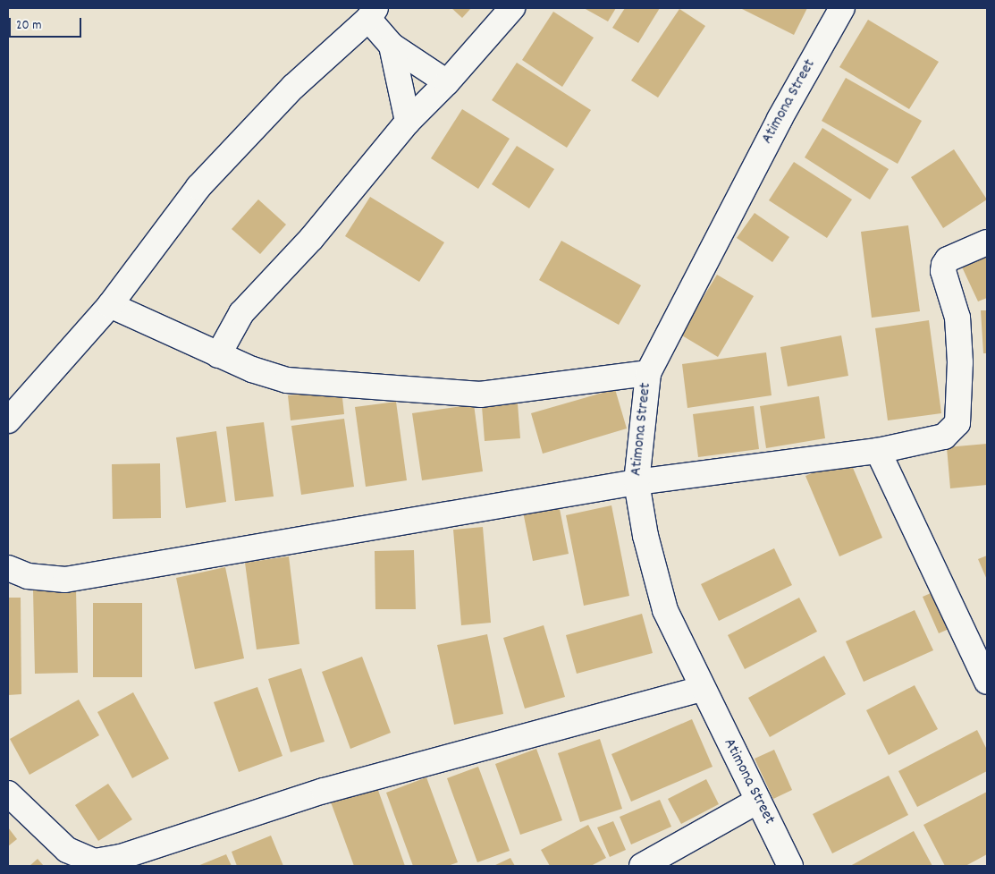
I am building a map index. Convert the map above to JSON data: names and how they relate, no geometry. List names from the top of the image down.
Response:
{
  "streets": {
    "street": ["Atimona Street"]
  },
  "scale_bar": "20 m"
}
